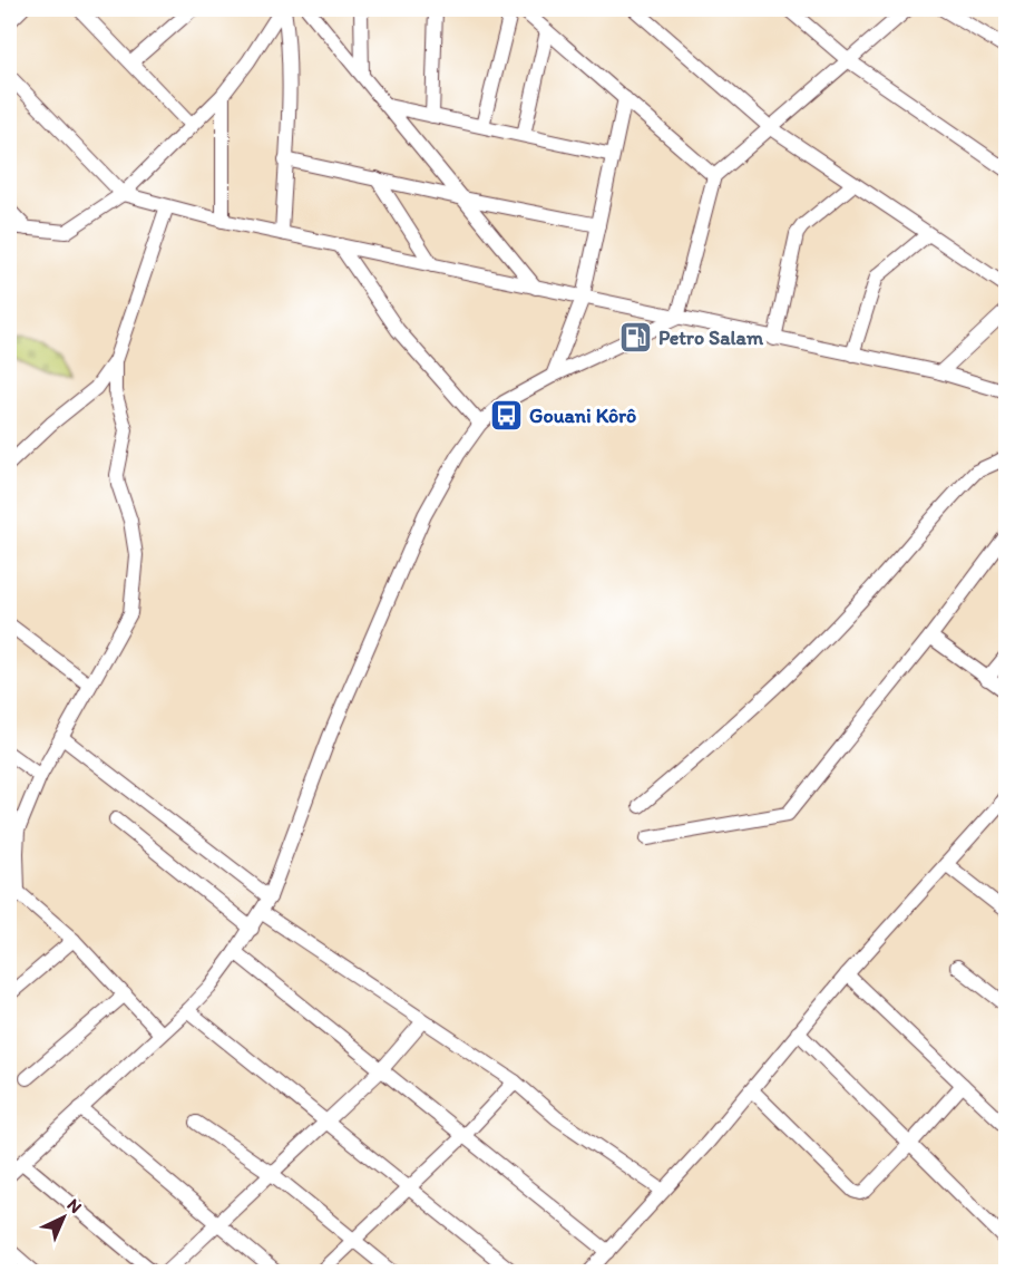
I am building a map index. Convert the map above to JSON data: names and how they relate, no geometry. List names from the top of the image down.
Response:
{
  "places": {
    "fuel station": ["Petro Salam"],
    "bus stop": ["Gouani Kôrô"]
  },
  "north": "top right"
}
